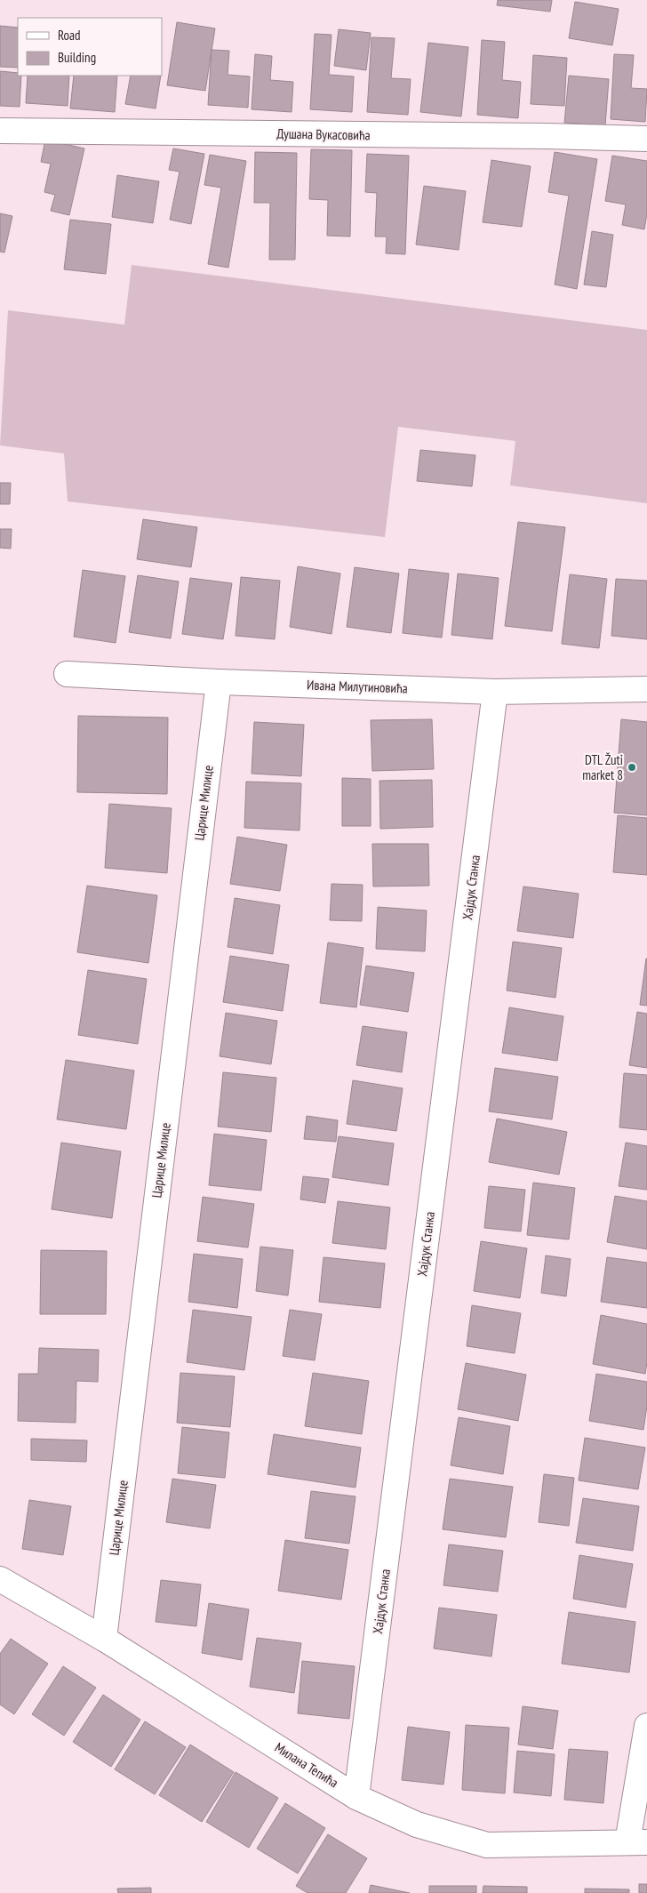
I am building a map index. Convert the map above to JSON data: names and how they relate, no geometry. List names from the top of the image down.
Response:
{
  "streets": {
    "street": [
      "Душана Вукасовића",
      "Ивана Милутиновића",
      "Царице Милице",
      "Хајдук Станка",
      "Милана Тепића"
    ]
  },
  "crossings": [
    ["Ивана Милутиновића", "Царице Милице"],
    ["Ивана Милутиновића", "Хајдук Станка"],
    ["Царице Милице", "Милана Тепића"],
    ["Хајдук Станка", "Милана Тепића"]
  ],
  "places": ["DTL Žuti market 8"],
  "legend": ["Road", "Building"]
}
